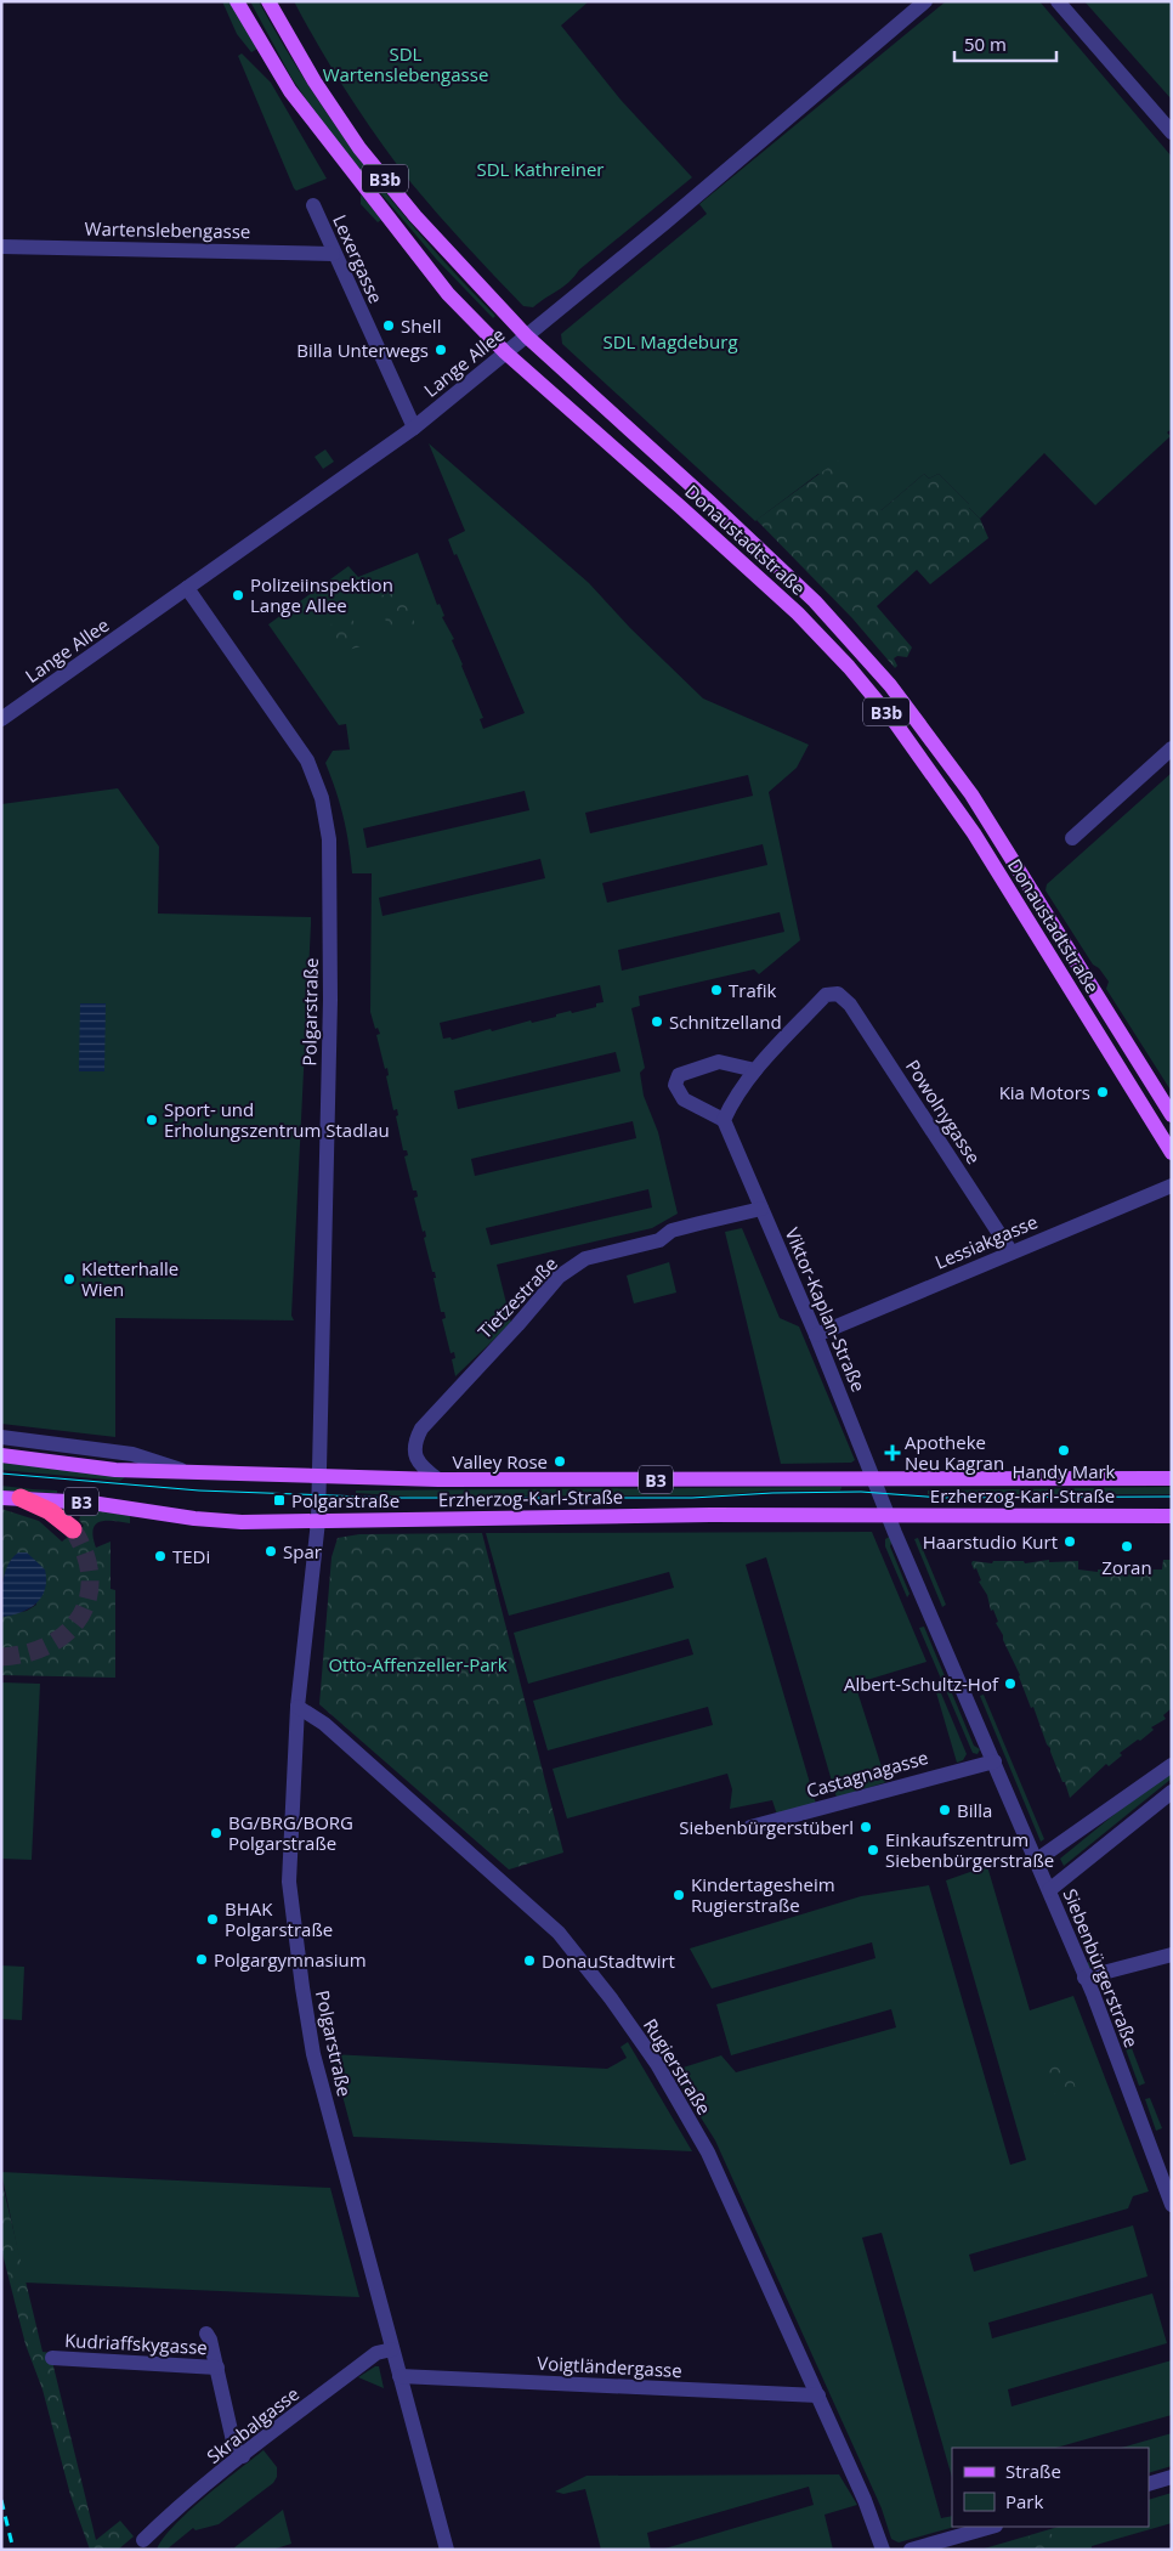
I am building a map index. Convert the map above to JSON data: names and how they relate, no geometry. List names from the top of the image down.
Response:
{
  "streets": {
    "main road": [
      "B3b",
      "Donaustadtstraße",
      "B3",
      "Erzherzog-Karl-Straße"
    ],
    "street": [
      "Wartenslebengasse",
      "Lexergasse",
      "Lange Allee",
      "Polgarstraße",
      "Powolnygasse",
      "Lessiakgasse",
      "Tietzestraße",
      "Viktor-Kaplan-Straße",
      "Castagnagasse",
      "Siebenbürgerstraße",
      "Rugierstraße",
      "Kudriaffskygasse",
      "Voigtländergasse",
      "Skrabalgasse"
    ]
  },
  "crossings": [
    ["Wartenslebengasse", "Lexergasse"],
    ["Lexergasse", "Lange Allee"],
    ["Lange Allee", "Donaustadtstraße"],
    ["Lange Allee", "Polgarstraße"],
    ["Polgarstraße", "Erzherzog-Karl-Straße"],
    ["Polgarstraße", "Rugierstraße"],
    ["Polgarstraße", "Voigtländergasse"],
    ["Polgarstraße", "Skrabalgasse"],
    ["Powolnygasse", "Lessiakgasse"],
    ["Lessiakgasse", "Viktor-Kaplan-Straße"],
    ["Tietzestraße", "Viktor-Kaplan-Straße"],
    ["Tietzestraße", "Erzherzog-Karl-Straße"],
    ["Viktor-Kaplan-Straße", "Erzherzog-Karl-Straße"],
    ["Viktor-Kaplan-Straße", "Siebenbürgerstraße"],
    ["Erzherzog-Karl-Straße", "Siebenbürgerstraße"],
    ["Castagnagasse", "Siebenbürgerstraße"],
    ["Rugierstraße", "Voigtländergasse"]
  ],
  "parks": [
    "SDL Wartenslebengasse",
    "SDL Kathreiner",
    "SDL Magdeburg",
    "Otto-Affenzeller-Park"
  ],
  "places": {
    "other": [
      "Shell",
      "Billa Unterwegs",
      "Polizeiinspektion Lange Allee",
      "Trafik",
      "Schnitzelland",
      "Kia Motors",
      "Sport- und Erholungszentrum Stadlau",
      "Kletterhalle Wien",
      "Handy Mark",
      "Valley Rose",
      "Haarstudio Kurt",
      "Zoran",
      "Spar",
      "TEDi",
      "Albert-Schultz-Hof",
      "Billa",
      "Siebenbürgerstüberl",
      "BG/BRG/BORG Polgarstraße",
      "Einkaufszentrum Siebenbürgerstraße",
      "Kindertagesheim Rugierstraße",
      "BHAK Polgarstraße",
      "Polgargymnasium",
      "DonauStadtwirt"
    ],
    "health": ["Apotheke Neu Kagran"],
    "transit": ["Polgarstraße"]
  },
  "legend": ["Straße", "Park"],
  "scale_bar": "50 m"
}
